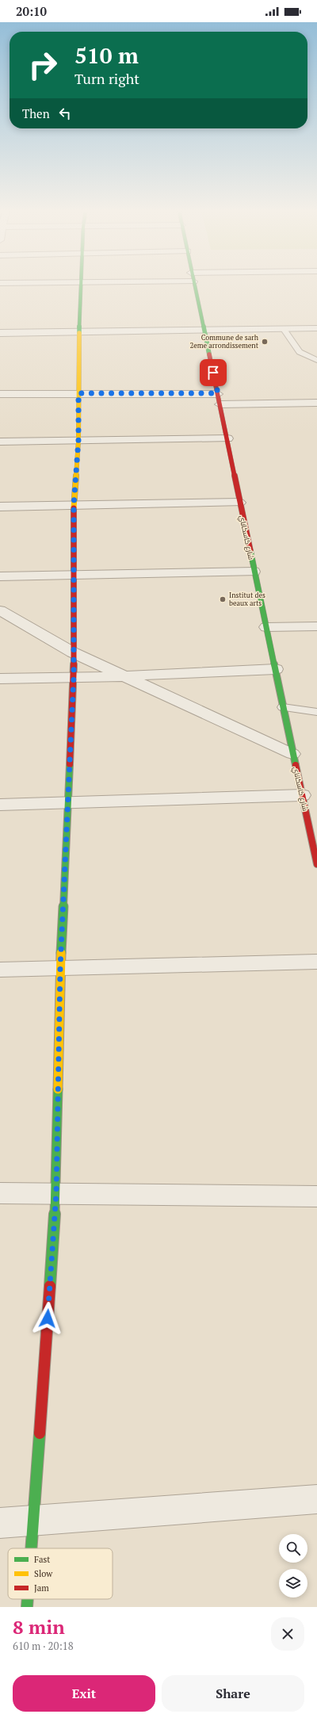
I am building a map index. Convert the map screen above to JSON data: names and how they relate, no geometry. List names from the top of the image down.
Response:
{
  "streets": {
    "street": ["شارع كاسكاناي"]
  },
  "places": ["Commune de sarh 2eme arrondissement", "Institut des beaux arts"],
  "legend": ["Fast", "Slow", "Jam"],
  "page": {
    "status": "20:10",
    "turn": ["510 m", "Turn right"],
    "then": "Then",
    "heading": ["8 min", "610 m · 20:18"],
    "buttons": ["Exit", "Share"]
  }
}
